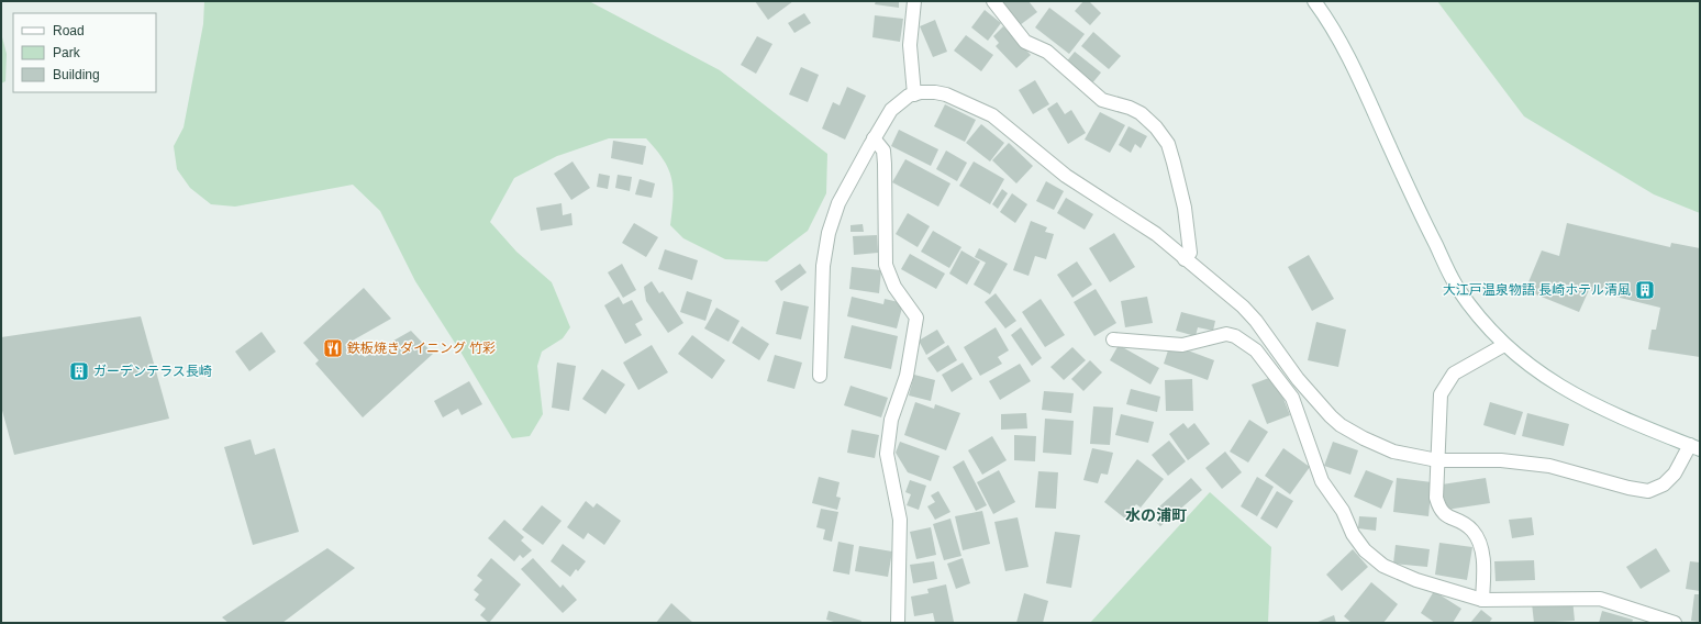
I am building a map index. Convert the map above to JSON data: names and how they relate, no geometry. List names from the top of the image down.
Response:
{
  "districts": ["水の浦町"],
  "places": {
    "building": ["大江戸温泉物語 長崎ホテル清風", "ガーデンテラス長崎"],
    "restaurant": ["鉄板焼きダイニング 竹彩"]
  },
  "legend": ["Road", "Park", "Building"]
}
